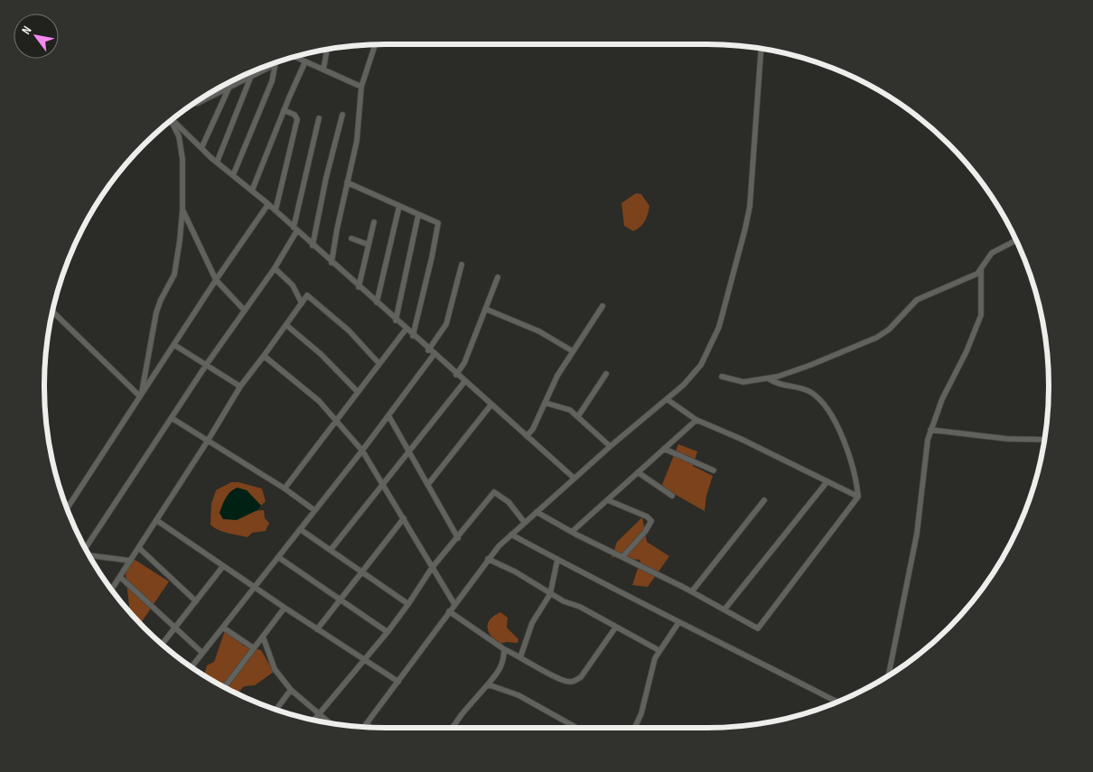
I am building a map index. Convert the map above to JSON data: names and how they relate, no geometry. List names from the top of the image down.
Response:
{
  "north": "top left"
}
